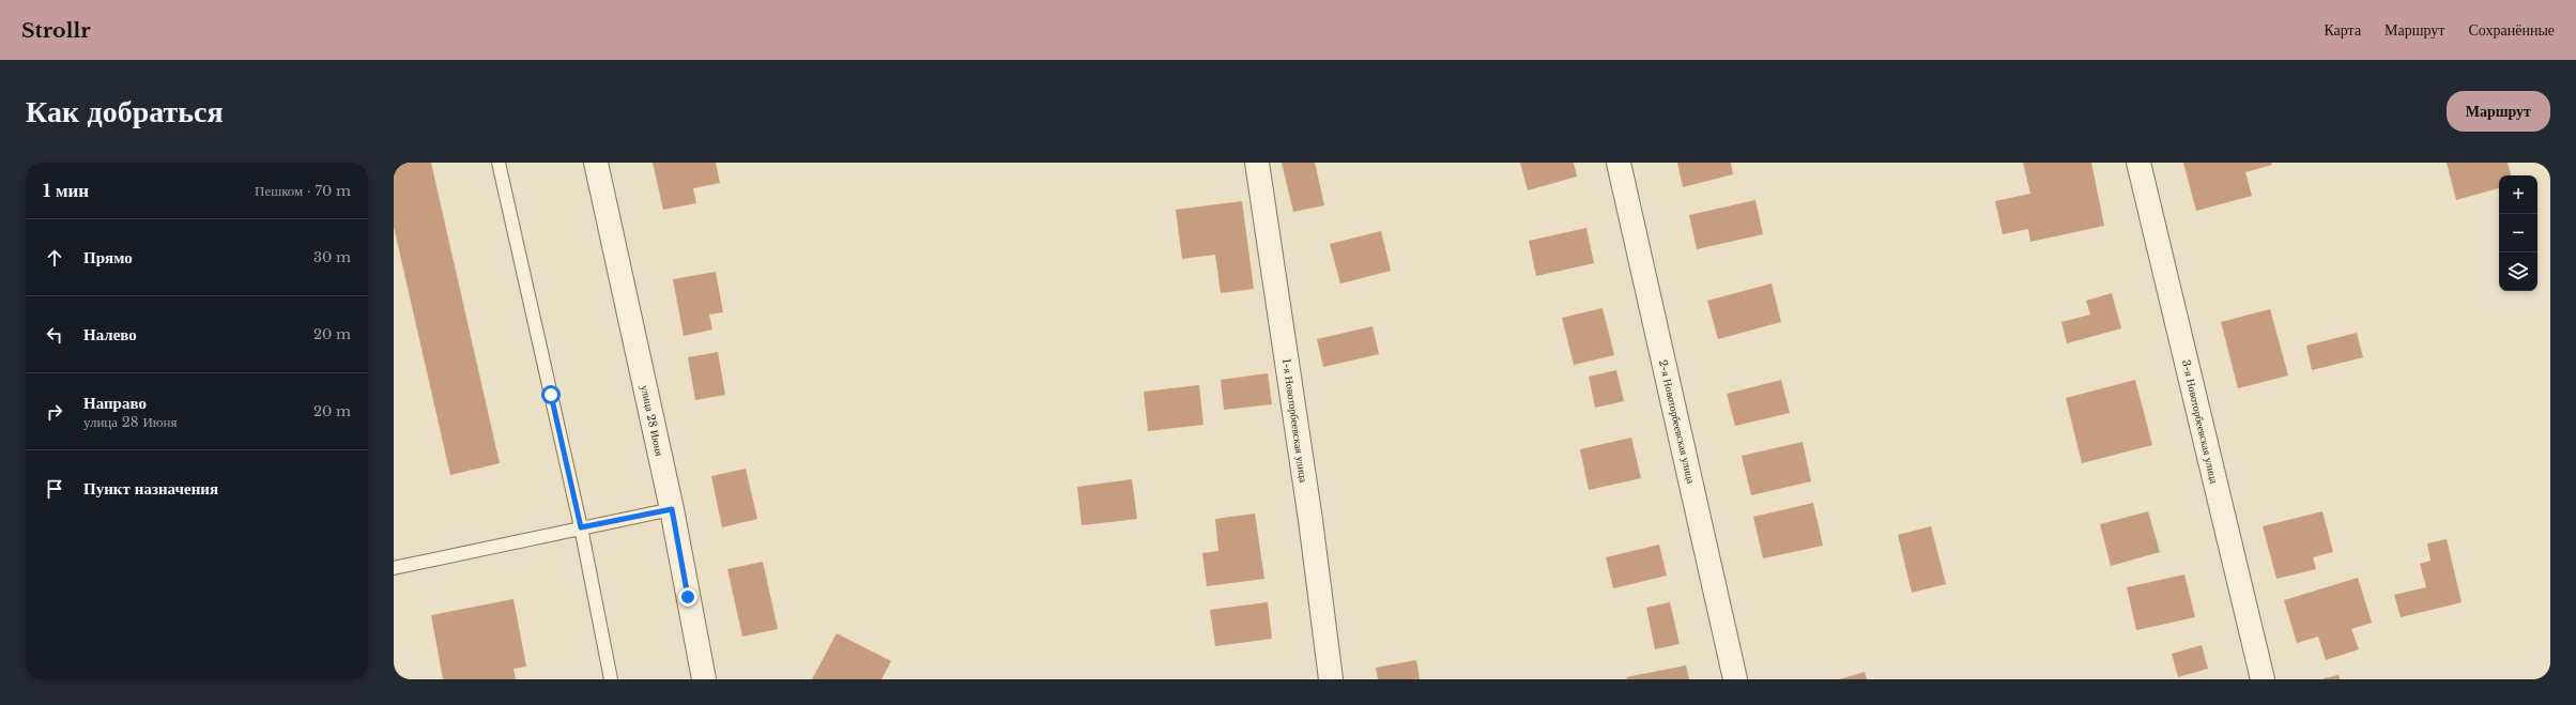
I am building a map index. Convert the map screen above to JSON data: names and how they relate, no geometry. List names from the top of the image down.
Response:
{
  "streets": {
    "street": [
      "улица 28 Июня",
      "1-я Новоторбеевская улица",
      "2-я Новоторбеевская улица",
      "3-я Новоторбеевская улица"
    ]
  },
  "page": {
    "header": "Strollr",
    "nav": ["Карта", "Маршрут", "Сохранённые"],
    "buttons": "Маршрут",
    "title": "Как добраться",
    "heading": ["1 мин", "Пешком · 70 m"],
    "map_buttons": ["+", "−"],
    "list": [
      ["Прямо", "30 m"],
      ["Налево", "20 m"],
      ["Направо", "улица 28 Июня", "20 m"],
      "Пункт назначения"
    ]
  }
}
